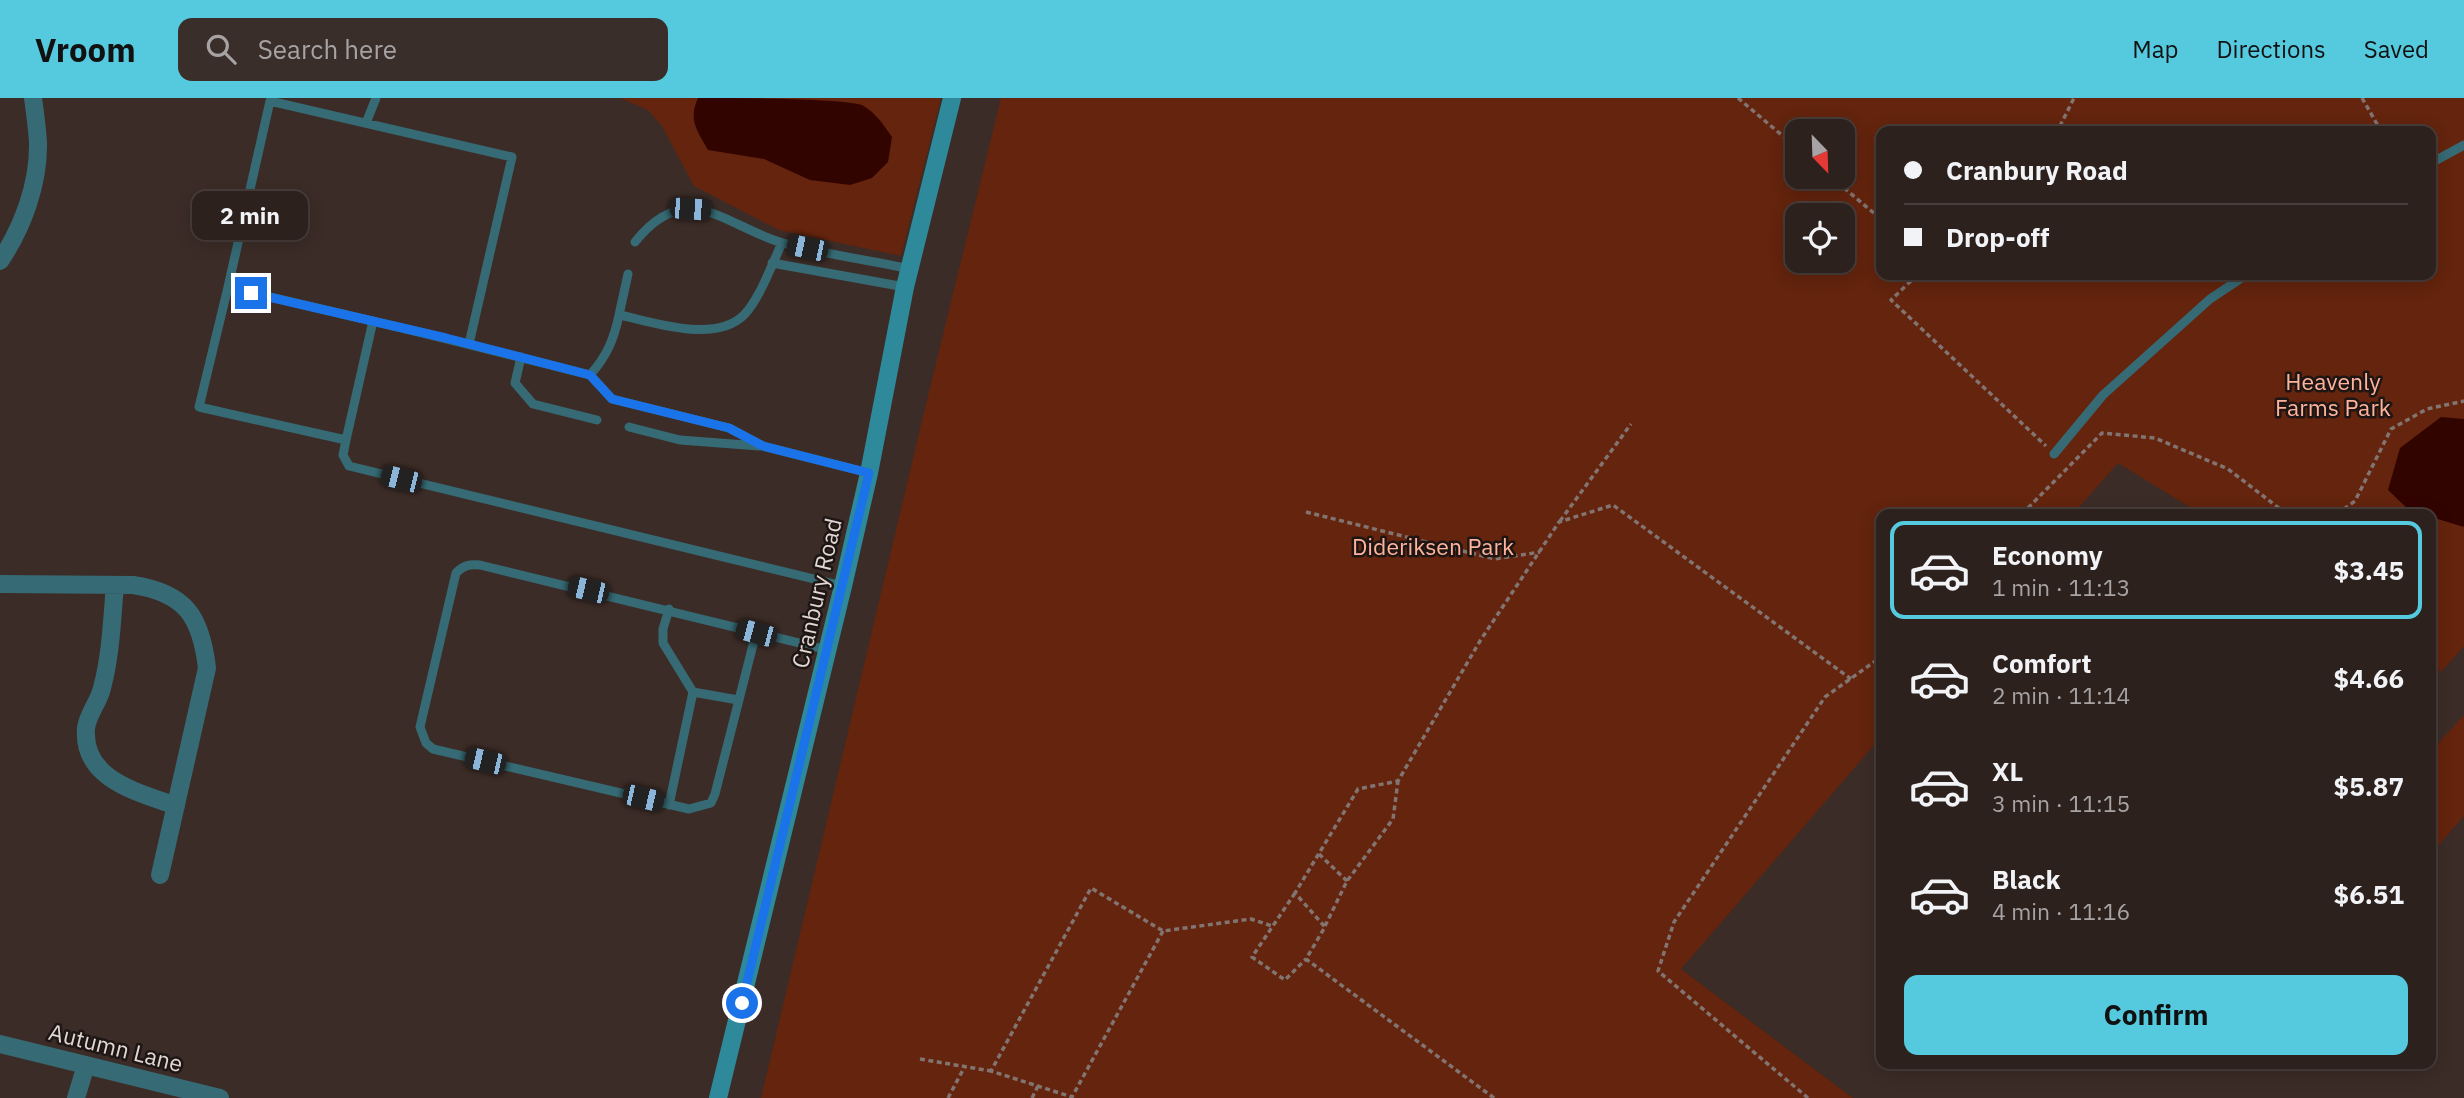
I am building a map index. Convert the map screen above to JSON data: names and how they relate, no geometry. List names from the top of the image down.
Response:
{
  "streets": {
    "main road": ["Cranbury Road"],
    "street": ["Autumn Lane"]
  },
  "parks": ["Heavenly Farms Park", "Dideriksen Park"],
  "north": "bottom right",
  "page": {
    "header": "Vroom",
    "search": "Search here",
    "nav": ["Map", "Directions", "Saved"],
    "banner": ["Cranbury Road", "Drop-off"],
    "bubble": "2 min",
    "list": [
      {
        "name": "Economy",
        "note": "1 min · 11:13",
        "value": "$3.45"
      },
      {
        "name": "Comfort",
        "note": "2 min · 11:14",
        "value": "$4.66"
      },
      {
        "name": "XL",
        "note": "3 min · 11:15",
        "value": "$5.87"
      },
      {
        "name": "Black",
        "note": "4 min · 11:16",
        "value": "$6.51"
      }
    ],
    "buttons": "Confirm"
  }
}
